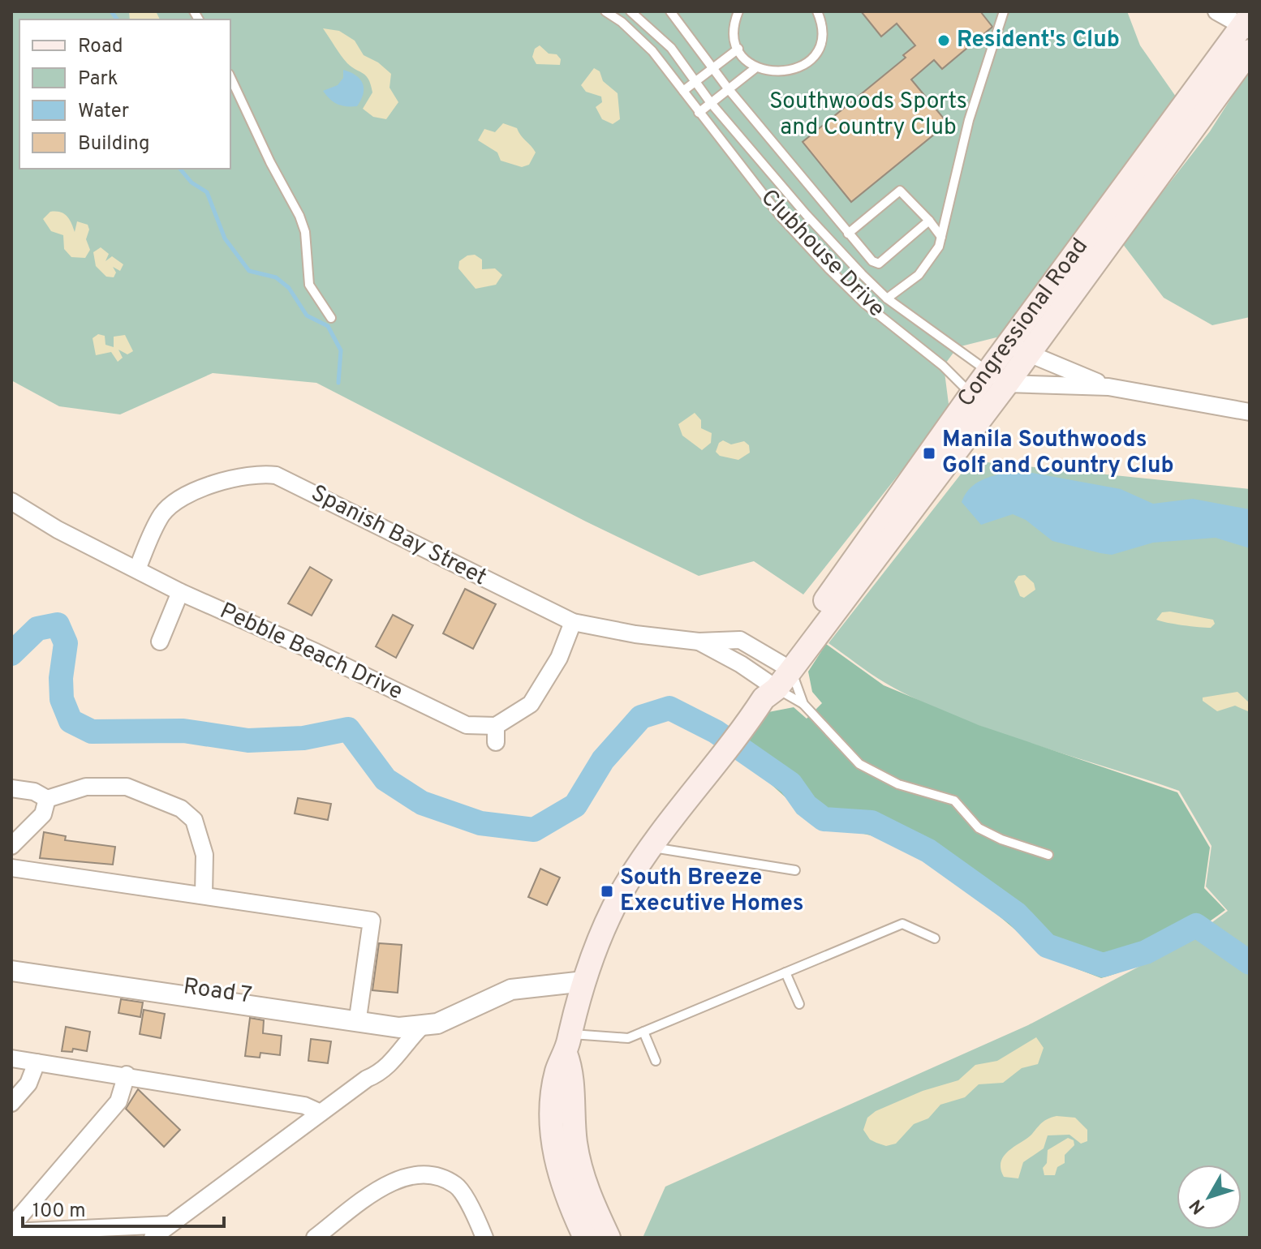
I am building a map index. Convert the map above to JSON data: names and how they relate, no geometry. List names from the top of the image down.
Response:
{
  "streets": {
    "main road": ["Congressional Road"],
    "street": ["Spanish Bay Street", "Pebble Beach Drive", "Road 7"],
    "lane": ["Clubhouse Drive"]
  },
  "crossings": [
    ["Clubhouse Drive", "Congressional Road"],
    ["Congressional Road", "Spanish Bay Street"],
    ["Congressional Road", "Road 7"],
    ["Spanish Bay Street", "Pebble Beach Drive"]
  ],
  "parks": ["Southwoods Sports and Country Club"],
  "places": {
    "other": ["Resident's Club"],
    "transit": ["Manila Southwoods Golf and Country Club", "South Breeze Executive Homes"]
  },
  "legend": [
    "Road",
    "Park",
    "Water",
    "Building"
  ],
  "scale_bar": "100 m",
  "north": "bottom left"
}
